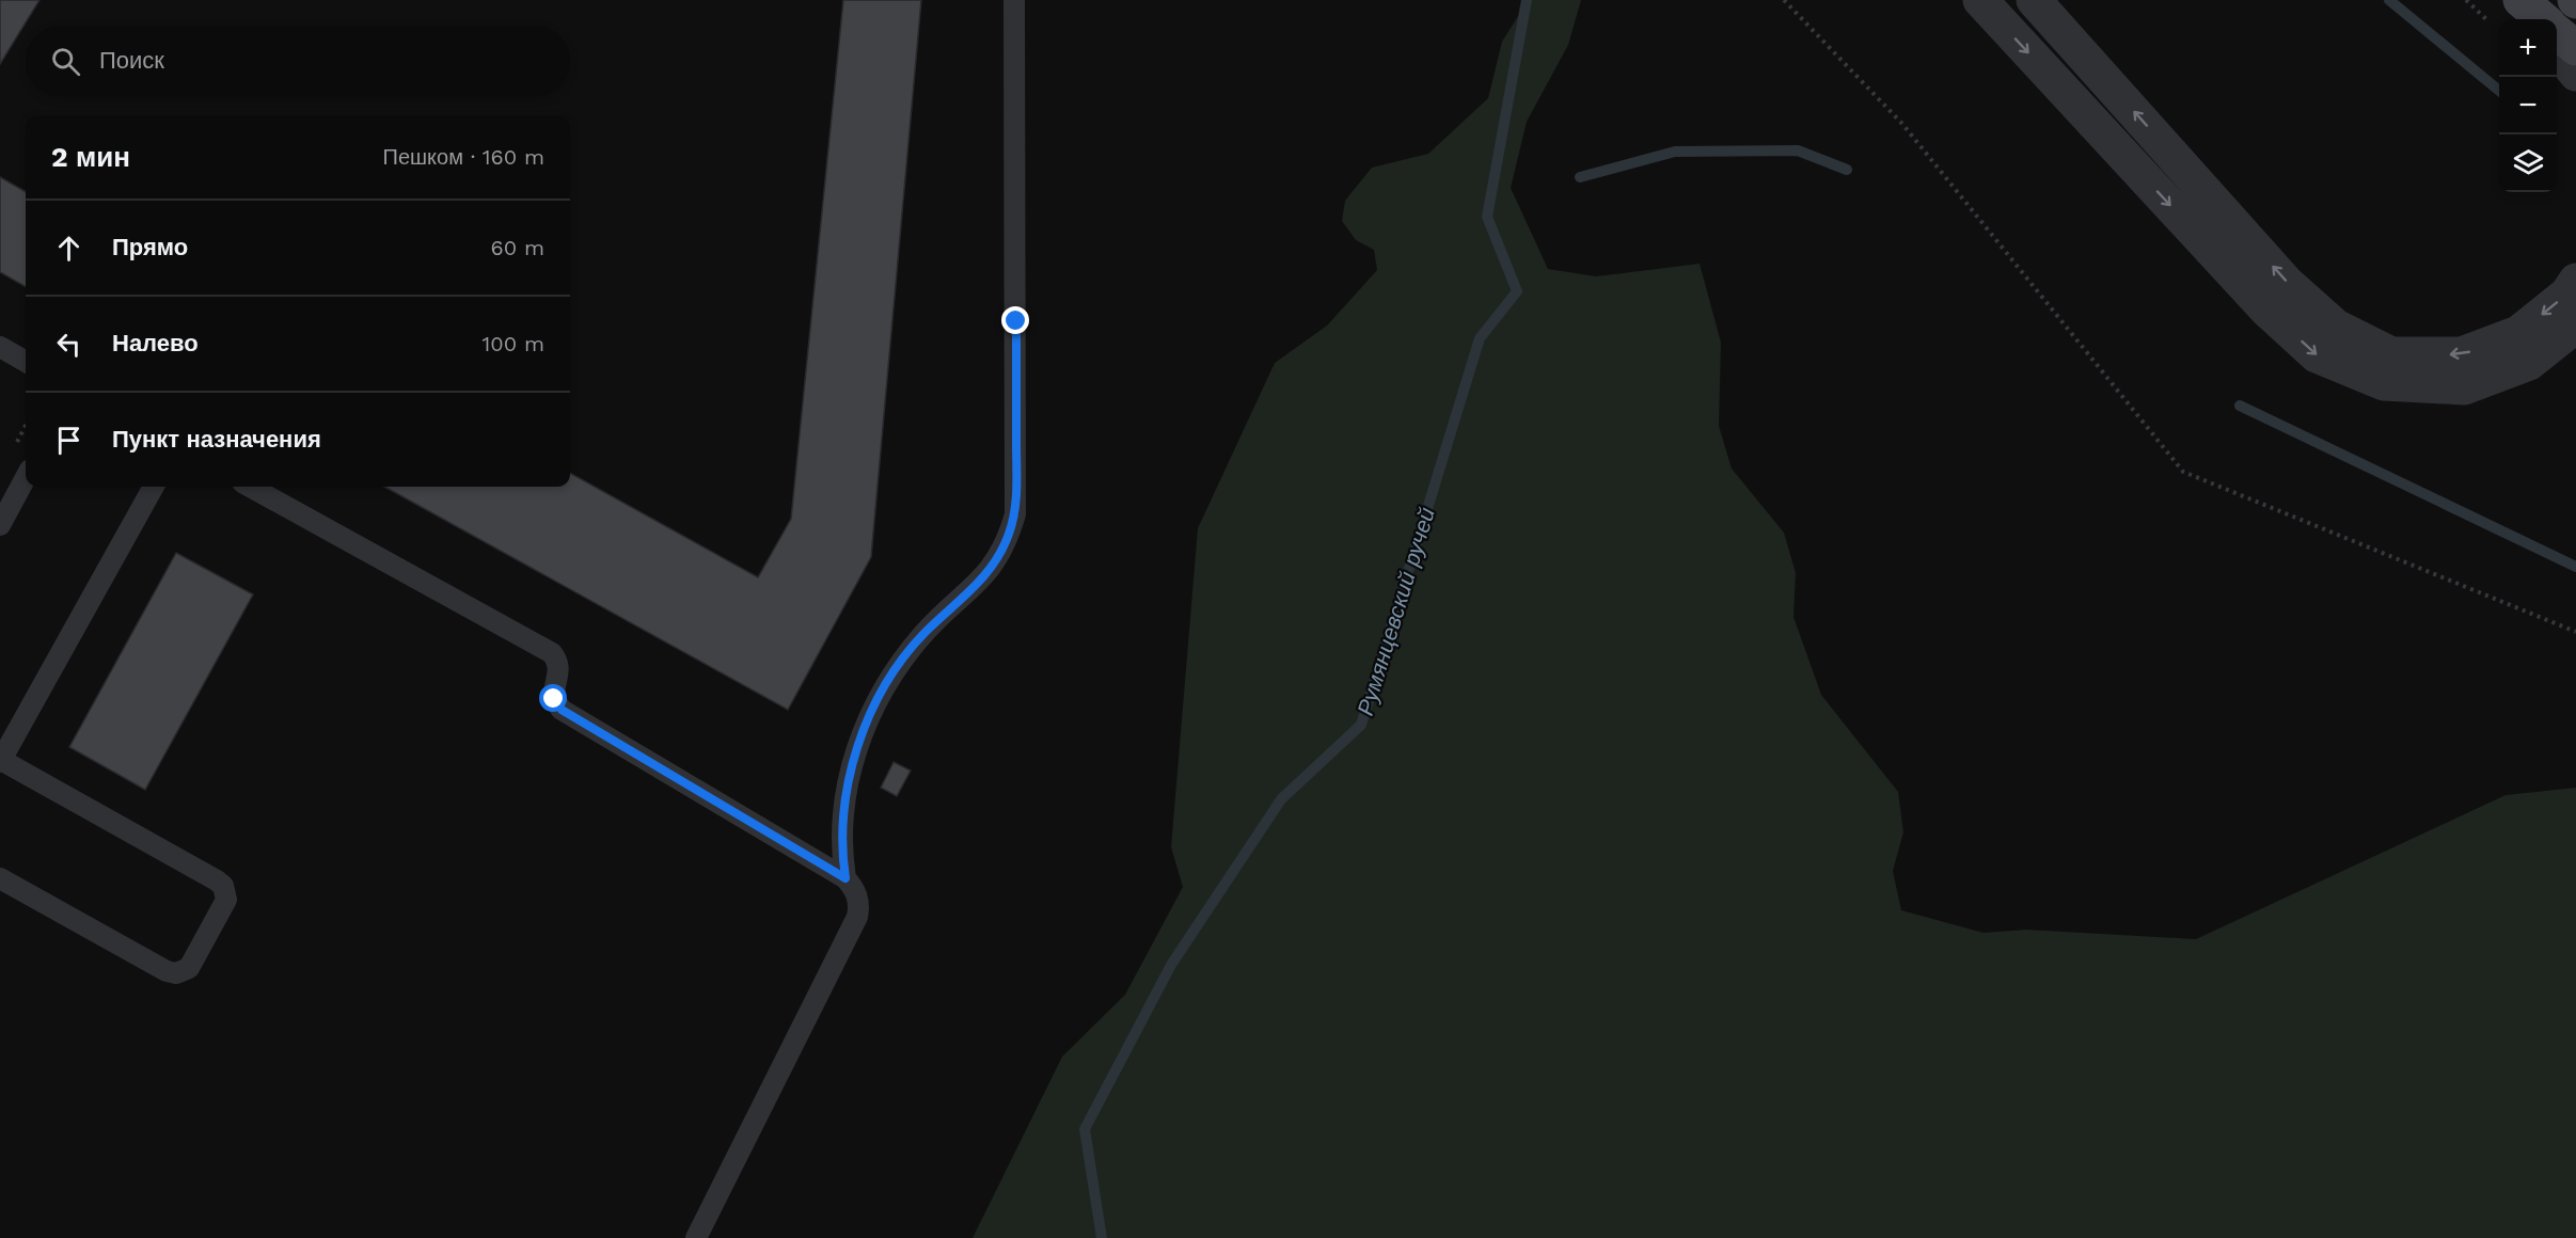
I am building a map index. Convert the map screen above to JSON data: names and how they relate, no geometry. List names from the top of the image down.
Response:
{
  "water": ["Румянцевский ручей"],
  "page": {
    "map_buttons": ["+", "−"],
    "search": "Поиск",
    "heading": ["2 мин", "Пешком · 160 m"],
    "list": [
      ["Прямо", "60 m"],
      ["Налево", "100 m"],
      "Пункт назначения"
    ]
  }
}
